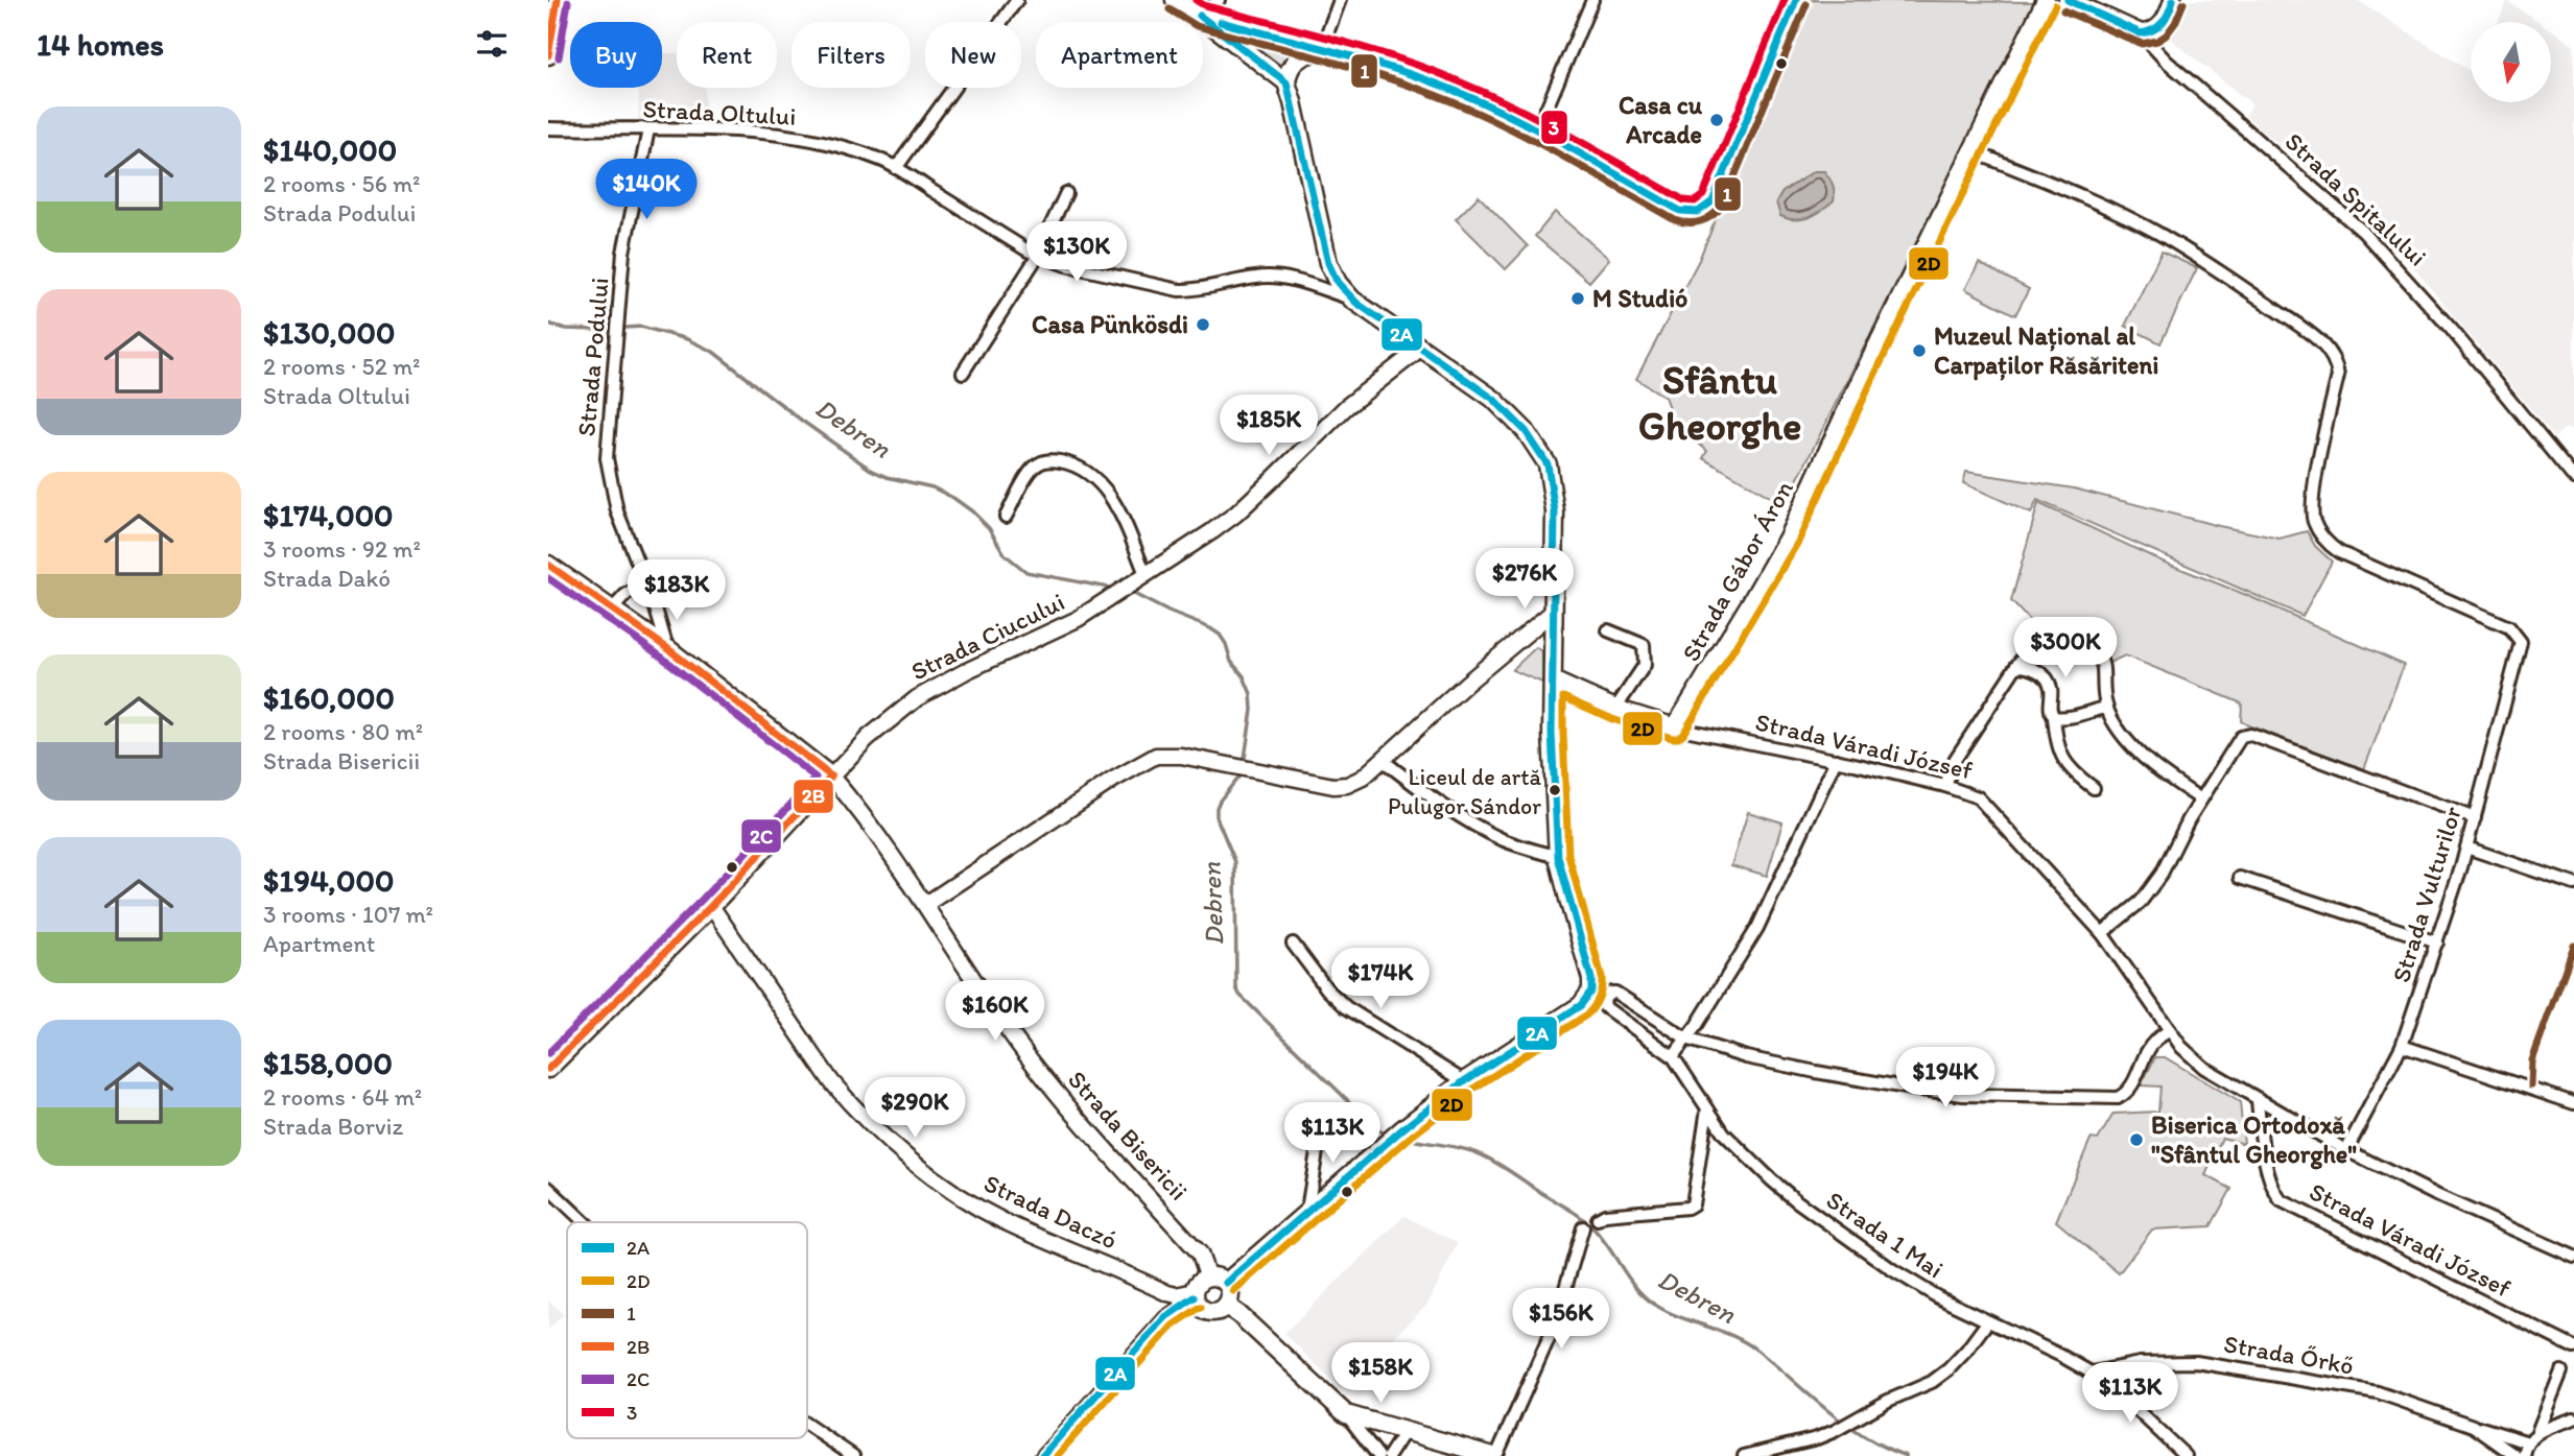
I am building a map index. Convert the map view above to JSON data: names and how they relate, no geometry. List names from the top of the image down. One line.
{"streets":{"main road":["Strada Spitalului","Strada Gábor Áron","Strada Ciucului","Strada Váradi József"],"street":["Strada Oltului","Strada Podului","Strada Vulturilor","Strada Bisericii","Strada Daczó","Strada 1 Mai","Strada Őrkő"]},"crossings":[["Strada Oltului","Strada Podului"],["Strada Gábor Áron","Strada Váradi József"],["Strada Gábor Áron","Strada Vulturilor"],["Strada Ciucului","Strada Bisericii"],["Strada Ciucului","Strada Daczó"],["Strada Váradi József","Strada Vulturilor"],["Strada Bisericii","Strada Daczó"],["Strada 1 Mai","Strada Őrkő"]],"districts":["Sfântu Gheorghe"],"water":["Debren"],"places":["Casa cu Arcade","M Studió","Casa Pünkösdi","Muzeul Național al Carpaților Răsăriteni","Liceul de artă Pulugor Sándor","Biserica Ortodoxă \"Sfântul Gheorghe\""],"lines":["transit line 2A","transit line 2B","transit line 3","transit line 2C","transit line 1","transit line 2D"],"legend":["2A","2D","1","2B","2C","3"],"north":"bottom","page":{"heading":"14 homes","chip":["Buy","Rent","Filters","New","Apartment"],"list":[{"name":"$140,000","note":"2 rooms · 56 m² · Strada Podului"},{"name":"$130,000","note":"2 rooms · 52 m² · Strada Oltului"},{"name":"$174,000","note":"3 rooms · 92 m² · Strada Dakó"},{"name":"$160,000","note":"2 rooms · 80 m² · Strada Bisericii"},{"name":"$194,000","note":"3 rooms · 107 m² · Apartment"},{"name":"$158,000","note":"2 rooms · 64 m² · Strada Borviz"}],"price":["$140K","$130K","$185K","$276K","$183K","$300K","$174K","$160K","$194K","$290K","$113K","$156K","$158K","$113K"]}}
